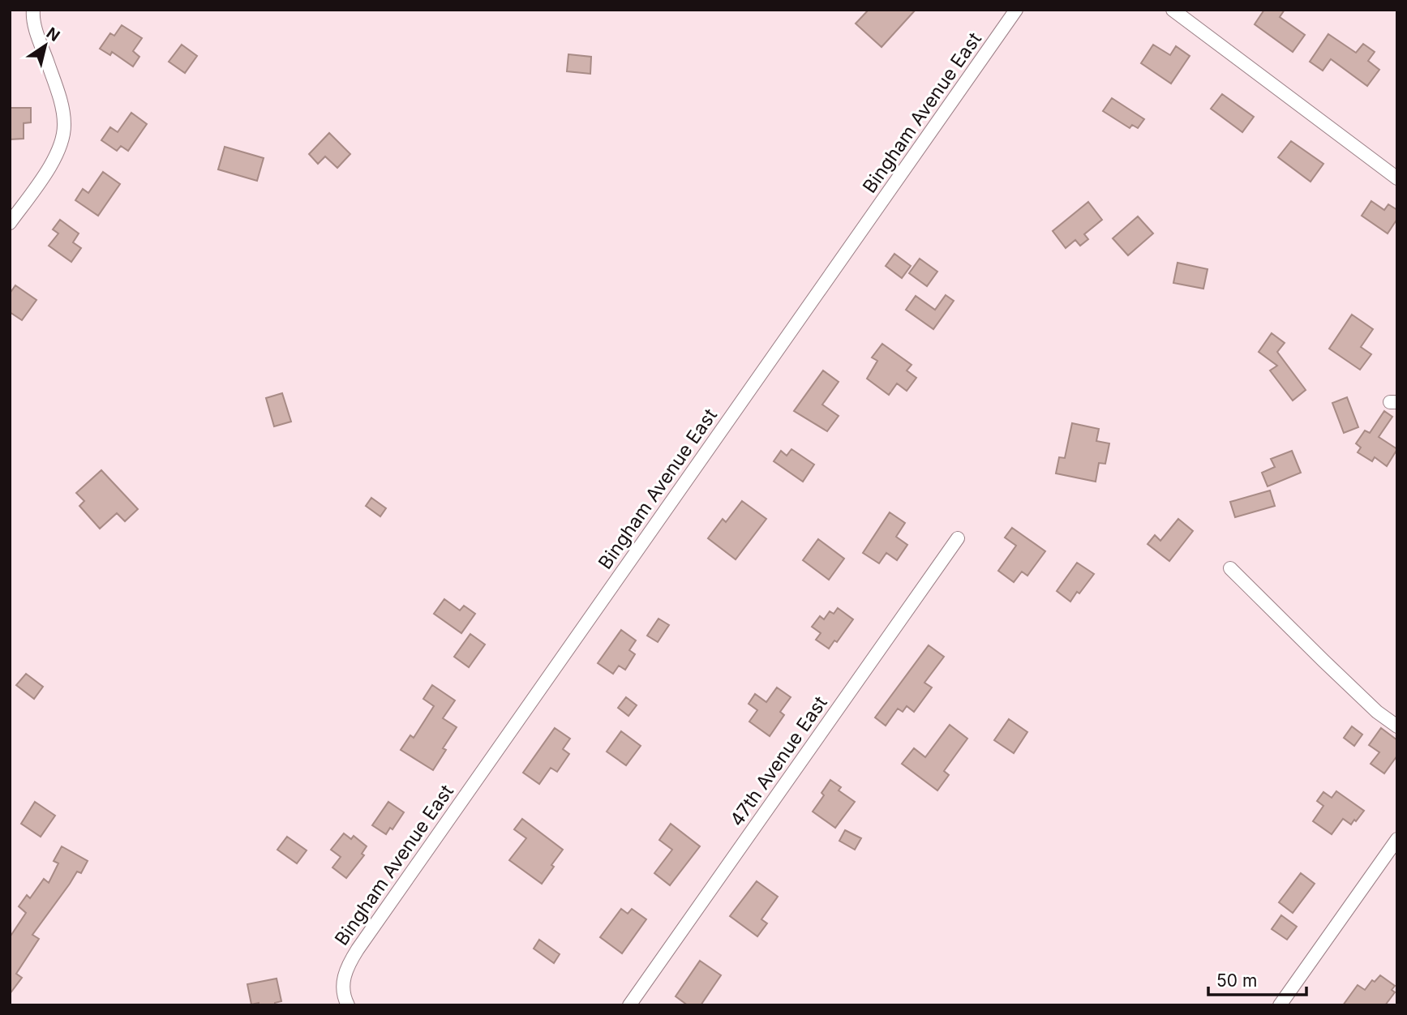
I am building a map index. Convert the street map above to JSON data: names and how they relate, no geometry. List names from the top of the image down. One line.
{"streets":{"street":["Bingham Avenue East","47th Avenue East"]},"scale_bar":"50 m","north":"top right"}
